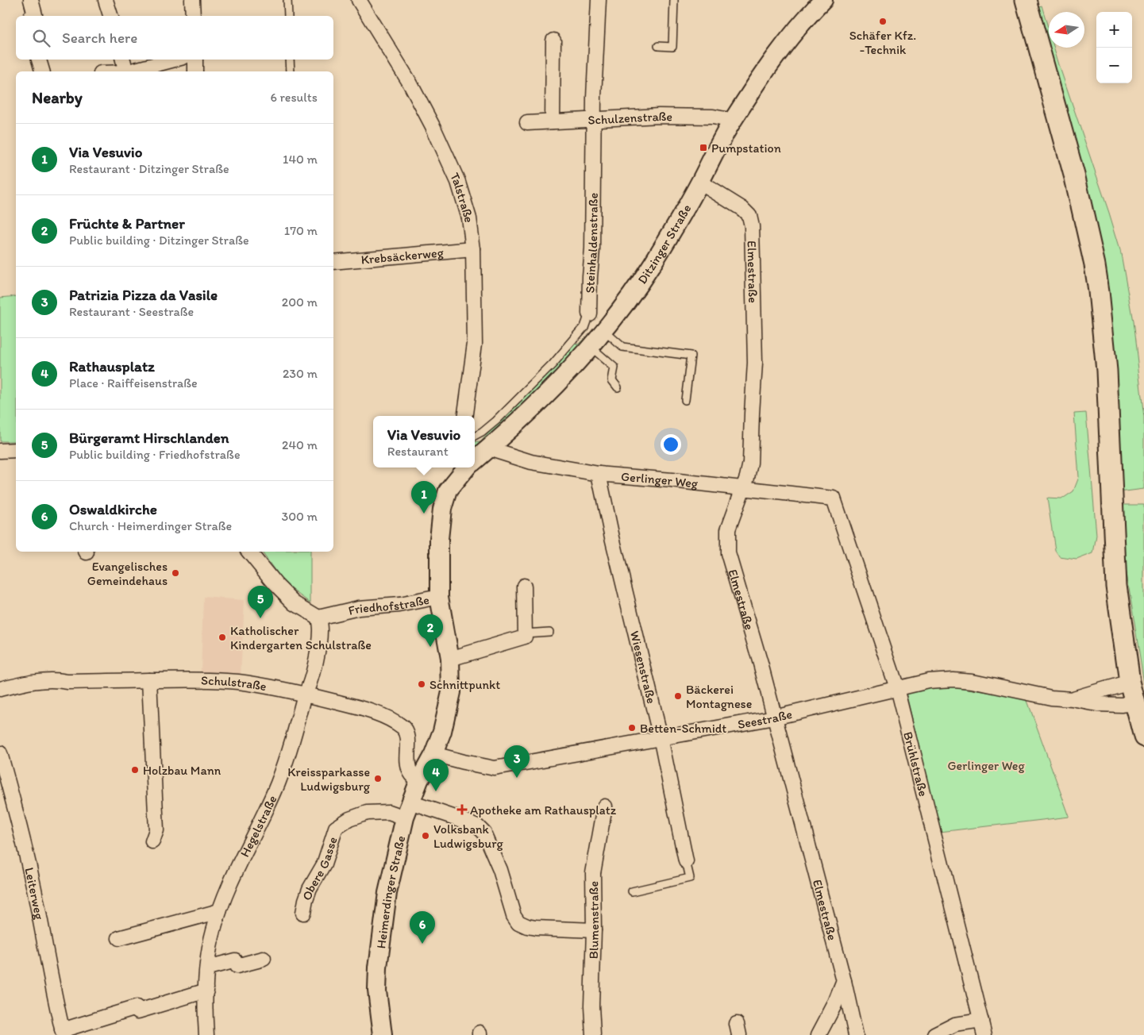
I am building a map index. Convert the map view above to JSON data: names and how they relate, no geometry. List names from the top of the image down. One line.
{"streets":{"street":["Schulzenstraße","Talstraße","Steinhaldenstraße","Ditzinger Straße","Krebsäckerweg","Elmestraße","Gerlinger Weg","Friedhofstraße","Wiesenstraße","Schulstraße","Seestraße","Brühlstraße","Hegelstraße","Obere Gasse","Heimerdinger Straße","Leiterweg","Blumenstraße"]},"crossings":[["Schulzenstraße","Steinhaldenstraße"],["Schulzenstraße","Ditzinger Straße"],["Talstraße","Krebsäckerweg"],["Ditzinger Straße","Elmestraße"],["Ditzinger Straße","Gerlinger Weg"],["Ditzinger Straße","Friedhofstraße"],["Ditzinger Straße","Seestraße"],["Ditzinger Straße","Heimerdinger Straße"],["Elmestraße","Gerlinger Weg"],["Elmestraße","Seestraße"],["Gerlinger Weg","Wiesenstraße"],["Gerlinger Weg","Brühlstraße"],["Friedhofstraße","Hegelstraße"],["Wiesenstraße","Seestraße"],["Schulstraße","Hegelstraße"],["Schulstraße","Heimerdinger Straße"],["Seestraße","Brühlstraße"],["Seestraße","Heimerdinger Straße"],["Obere Gasse","Heimerdinger Straße"],["Obere Gasse","Blumenstraße"]],"parks":["Gerlinger Weg"],"places":{"other":["Schäfer Kfz. -Technik","Evangelisches Gemeindehaus","Katholischer Kindergarten Schulstraße","Schnittpunkt","Bäckerei Montagnese","Betten-Schmidt","Holzbau Mann","Kreissparkasse Ludwigsburg","Volksbank Ludwigsburg"],"transit":["Pumpstation"],"health":["Apotheke am Rathausplatz"]},"north":"left","page":{"map_buttons":["+","−"],"search":"Search here","heading":["Nearby","6 results"],"list":[{"mark":"1","name":"Via Vesuvio","note":"Restaurant · Ditzinger Straße","value":"140 m"},{"mark":"2","name":"Früchte & Partner","note":"Public building · Ditzinger Straße","value":"170 m"},{"mark":"3","name":"Patrizia Pizza da Vasile","note":"Restaurant · Seestraße","value":"200 m"},{"mark":"4","name":"Rathausplatz","note":"Place · Raiffeisenstraße","value":"230 m"},{"mark":"5","name":"Bürgeramt Hirschlanden","note":"Public building · Friedhofstraße","value":"240 m"},{"mark":"6","name":"Oswaldkirche","note":"Church · Heimerdinger Straße","value":"300 m"}],"popup":["Via Vesuvio","Restaurant"],"pins":["1","5","2","3","4","6"]}}
